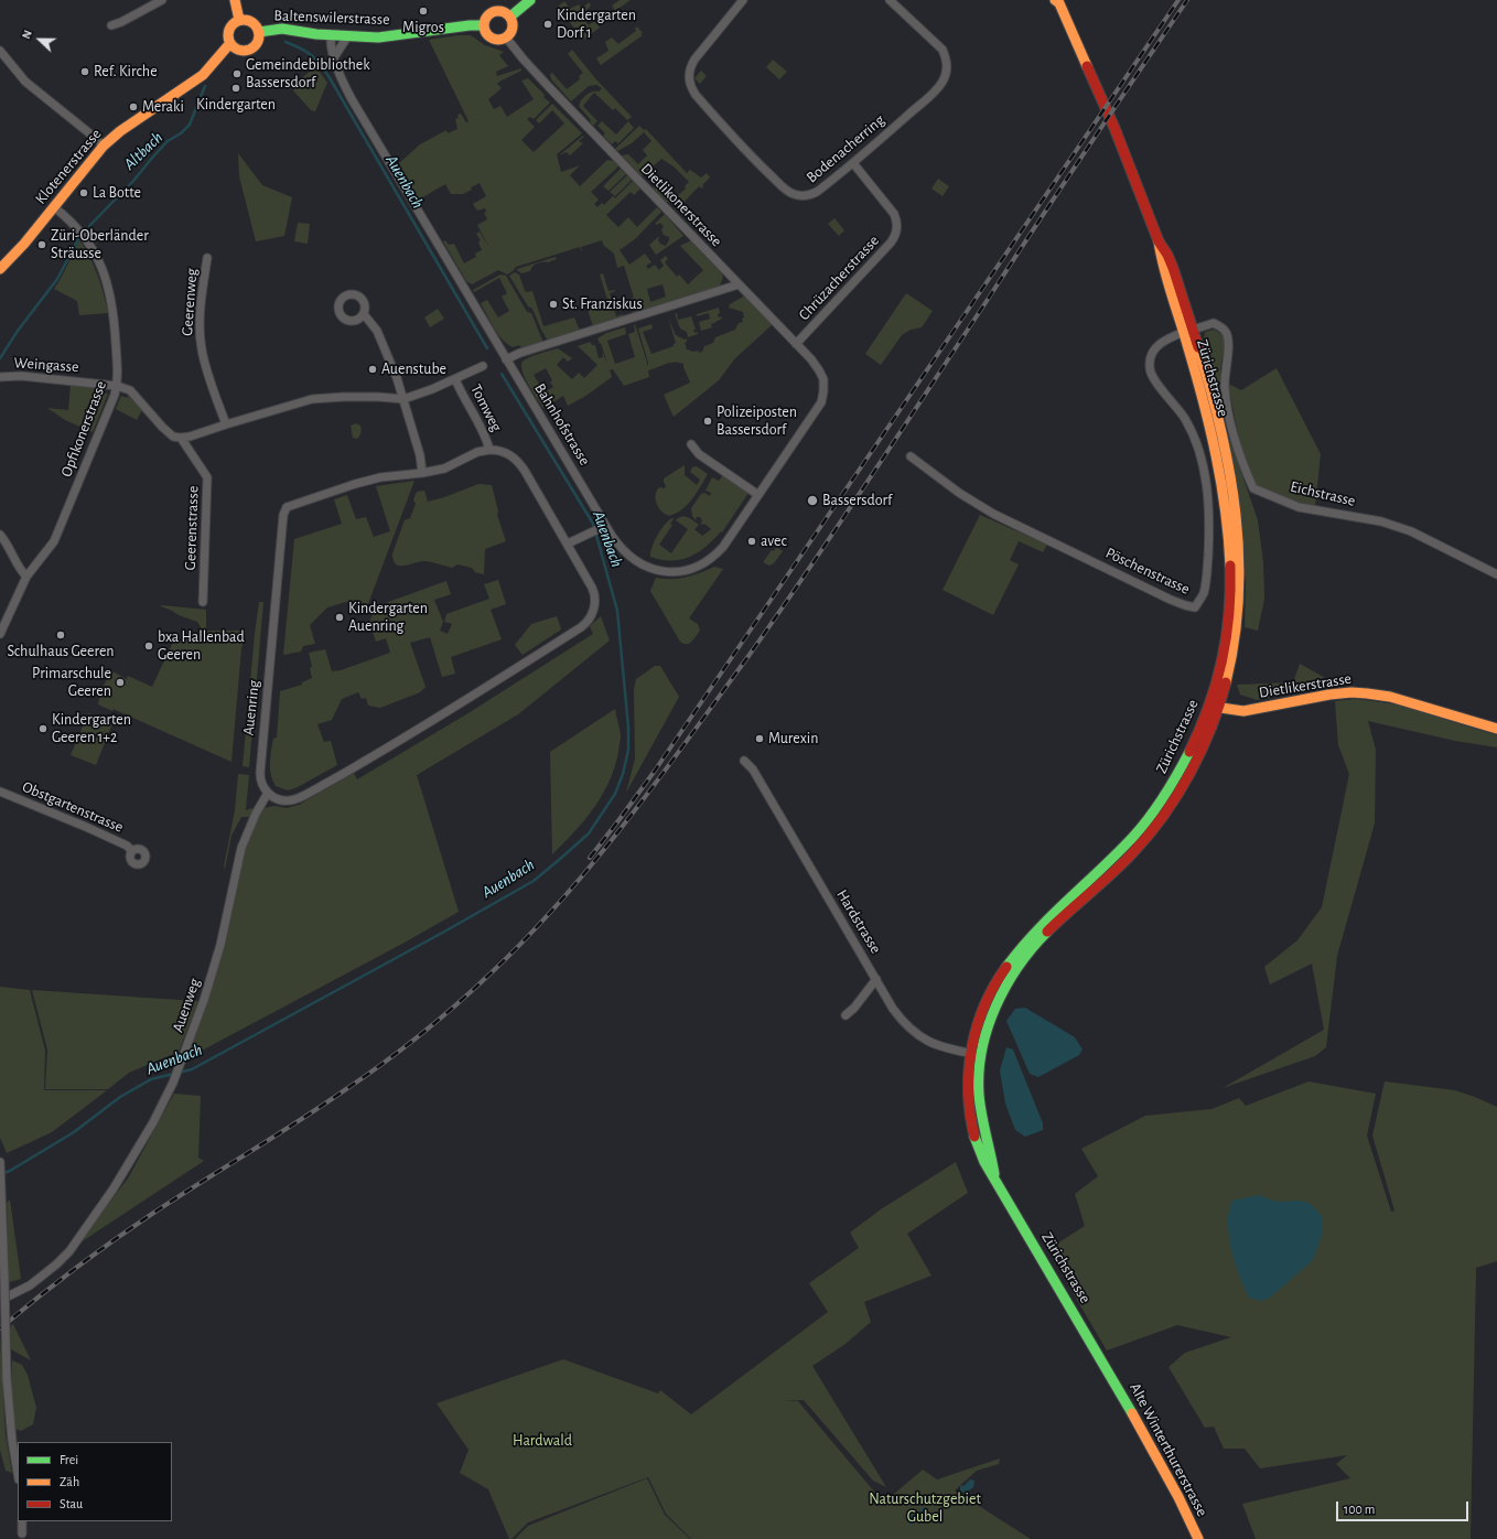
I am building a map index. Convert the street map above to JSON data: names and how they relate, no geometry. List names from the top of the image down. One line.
{"streets":{"main road":["Baltenswilerstrasse","Klotenerstrasse","Zürichstrasse","Dietlikerstrasse","Alte Winterthurerstrasse"],"street":["Bodenacherring","Dietlikonerstrasse","Chrüzacherstrasse","Geerenweg","Weingasse","Tomweg","Bahnhofstrasse","Opfikonerstrasse","Eichstrasse","Geerenstrasse","Pöschenstrasse","Auenring","Obstgartenstrasse","Hardstrasse","Auenweg"]},"crossings":[["Baltenswilerstrasse","Klotenerstrasse"],["Baltenswilerstrasse","Dietlikonerstrasse"],["Baltenswilerstrasse","Bahnhofstrasse"],["Bodenacherring","Chrüzacherstrasse"],["Klotenerstrasse","Opfikonerstrasse"],["Dietlikonerstrasse","Chrüzacherstrasse"],["Dietlikonerstrasse","Bahnhofstrasse"],["Weingasse","Opfikonerstrasse"],["Weingasse","Geerenstrasse"],["Zürichstrasse","Eichstrasse"],["Zürichstrasse","Pöschenstrasse"],["Zürichstrasse","Dietlikerstrasse"],["Zürichstrasse","Hardstrasse"],["Zürichstrasse","Alte Winterthurerstrasse"],["Tomweg","Auenring"],["Opfikonerstrasse","Geerenstrasse"],["Eichstrasse","Pöschenstrasse"],["Auenring","Auenweg"]],"water":["Altbach","Auenbach"],"parks":["Hardwald","Naturschutzgebiet Gubel"],"places":["Migros","Kindergarten Dorf 1","Ref. Kirche","Gemeindebibliothek Bassersdorf","Kindergarten","Meraki","La Botte","Züri-Oberländer Sträusse","St. Franziskus","Auenstube","Polizeiposten Bassersdorf","Bassersdorf","avec","Kindergarten Auenring","Schulhaus Geeren","bxa Hallenbad Geeren","Primarschule Geeren","Kindergarten Geeren 1+2","Murexin"],"legend":["Frei","Zäh","Stau"],"scale_bar":"100 m","north":"left"}
